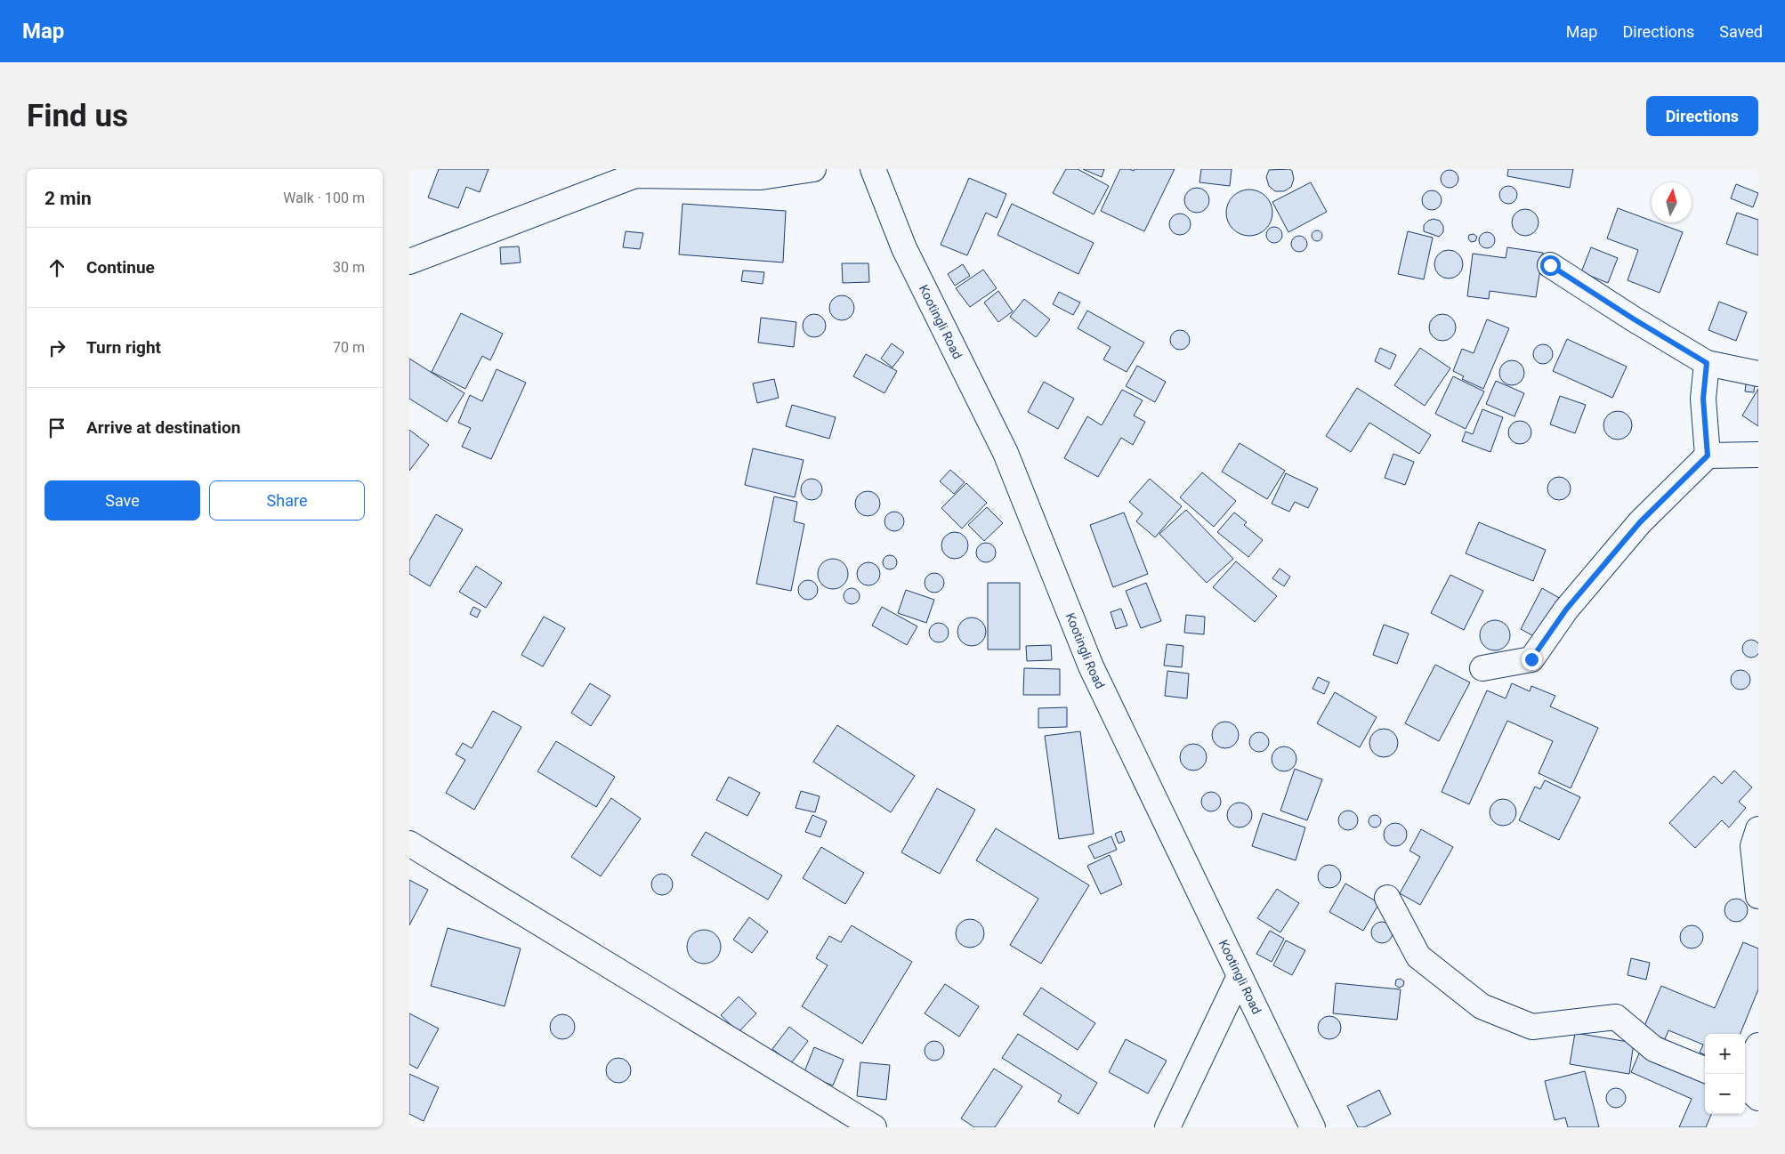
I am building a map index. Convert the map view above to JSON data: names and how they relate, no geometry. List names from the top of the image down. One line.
{"streets":{"street":["Kootingli Road"]},"north":"top","page":{"header":"Map","nav":["Map","Directions","Saved"],"buttons":["Directions",["Save","Share"]],"title":"Find us","heading":["2 min","Walk · 100 m"],"list":[["Continue","30 m"],["Turn right","70 m"],"Arrive at destination"],"map_buttons":["+","−"]}}
